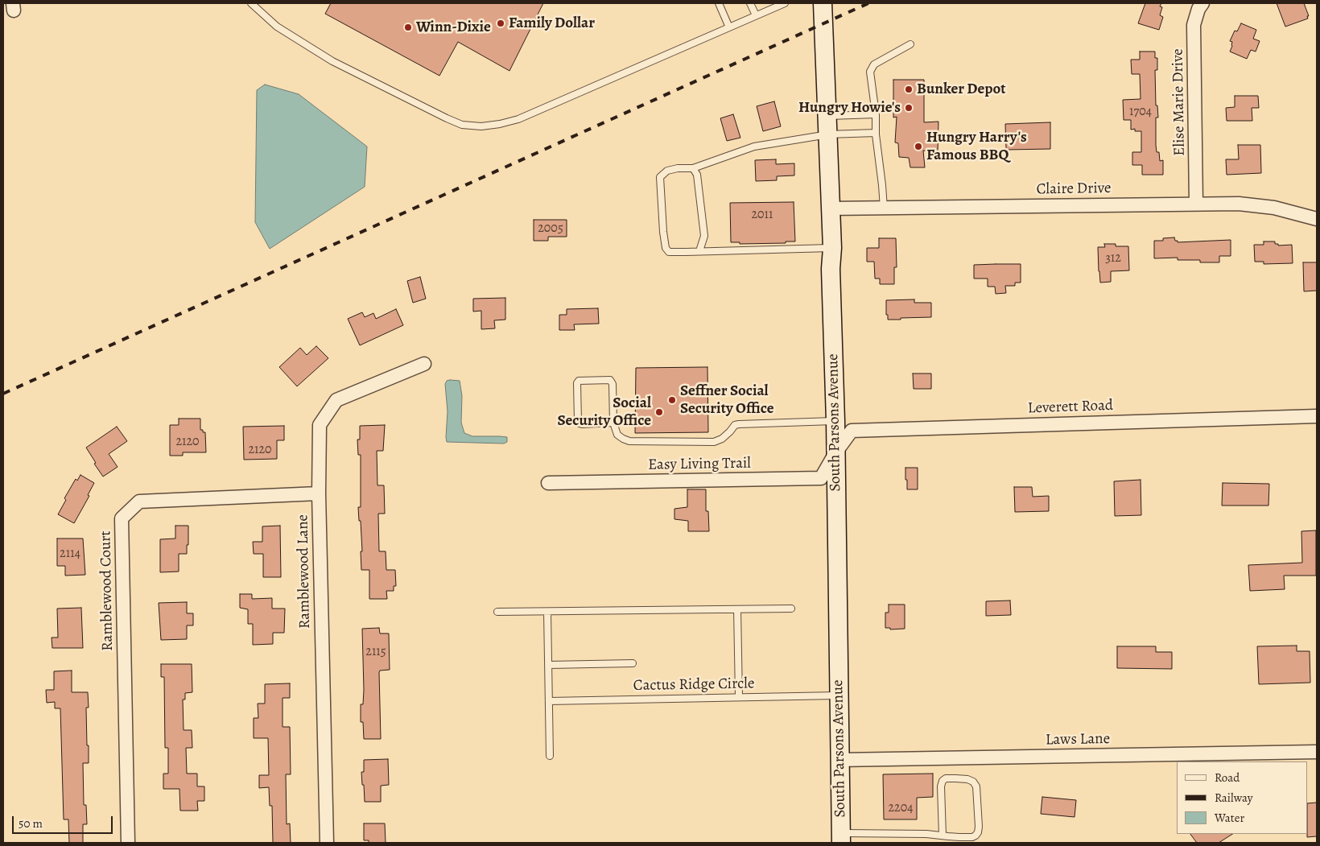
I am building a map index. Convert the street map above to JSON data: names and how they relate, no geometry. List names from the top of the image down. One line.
{"streets":{"main road":["South Parsons Avenue"],"street":["Elise Marie Drive","Claire Drive","Leverett Road","Easy Living Trail","Ramblewood Lane","Ramblewood Court","Laws Lane"],"lane":["Cactus Ridge Circle"]},"crossings":[["Elise Marie Drive","Claire Drive"],["Claire Drive","South Parsons Avenue"],["Leverett Road","South Parsons Avenue"],["Leverett Road","Easy Living Trail"],["South Parsons Avenue","Easy Living Trail"],["South Parsons Avenue","Cactus Ridge Circle"],["South Parsons Avenue","Laws Lane"],["Ramblewood Lane","Ramblewood Court"]],"places":["Family Dollar","Winn-Dixie","Bunker Depot","Hungry Howie's","Hungry Harry's Famous BBQ","Seffner Social Security Office","Social Security Office"],"house_numbers":["1704","2011","2005","312","2120","2120","2114","2115","2204"],"legend":["Road","Railway","Water"],"scale_bar":"50 m"}
